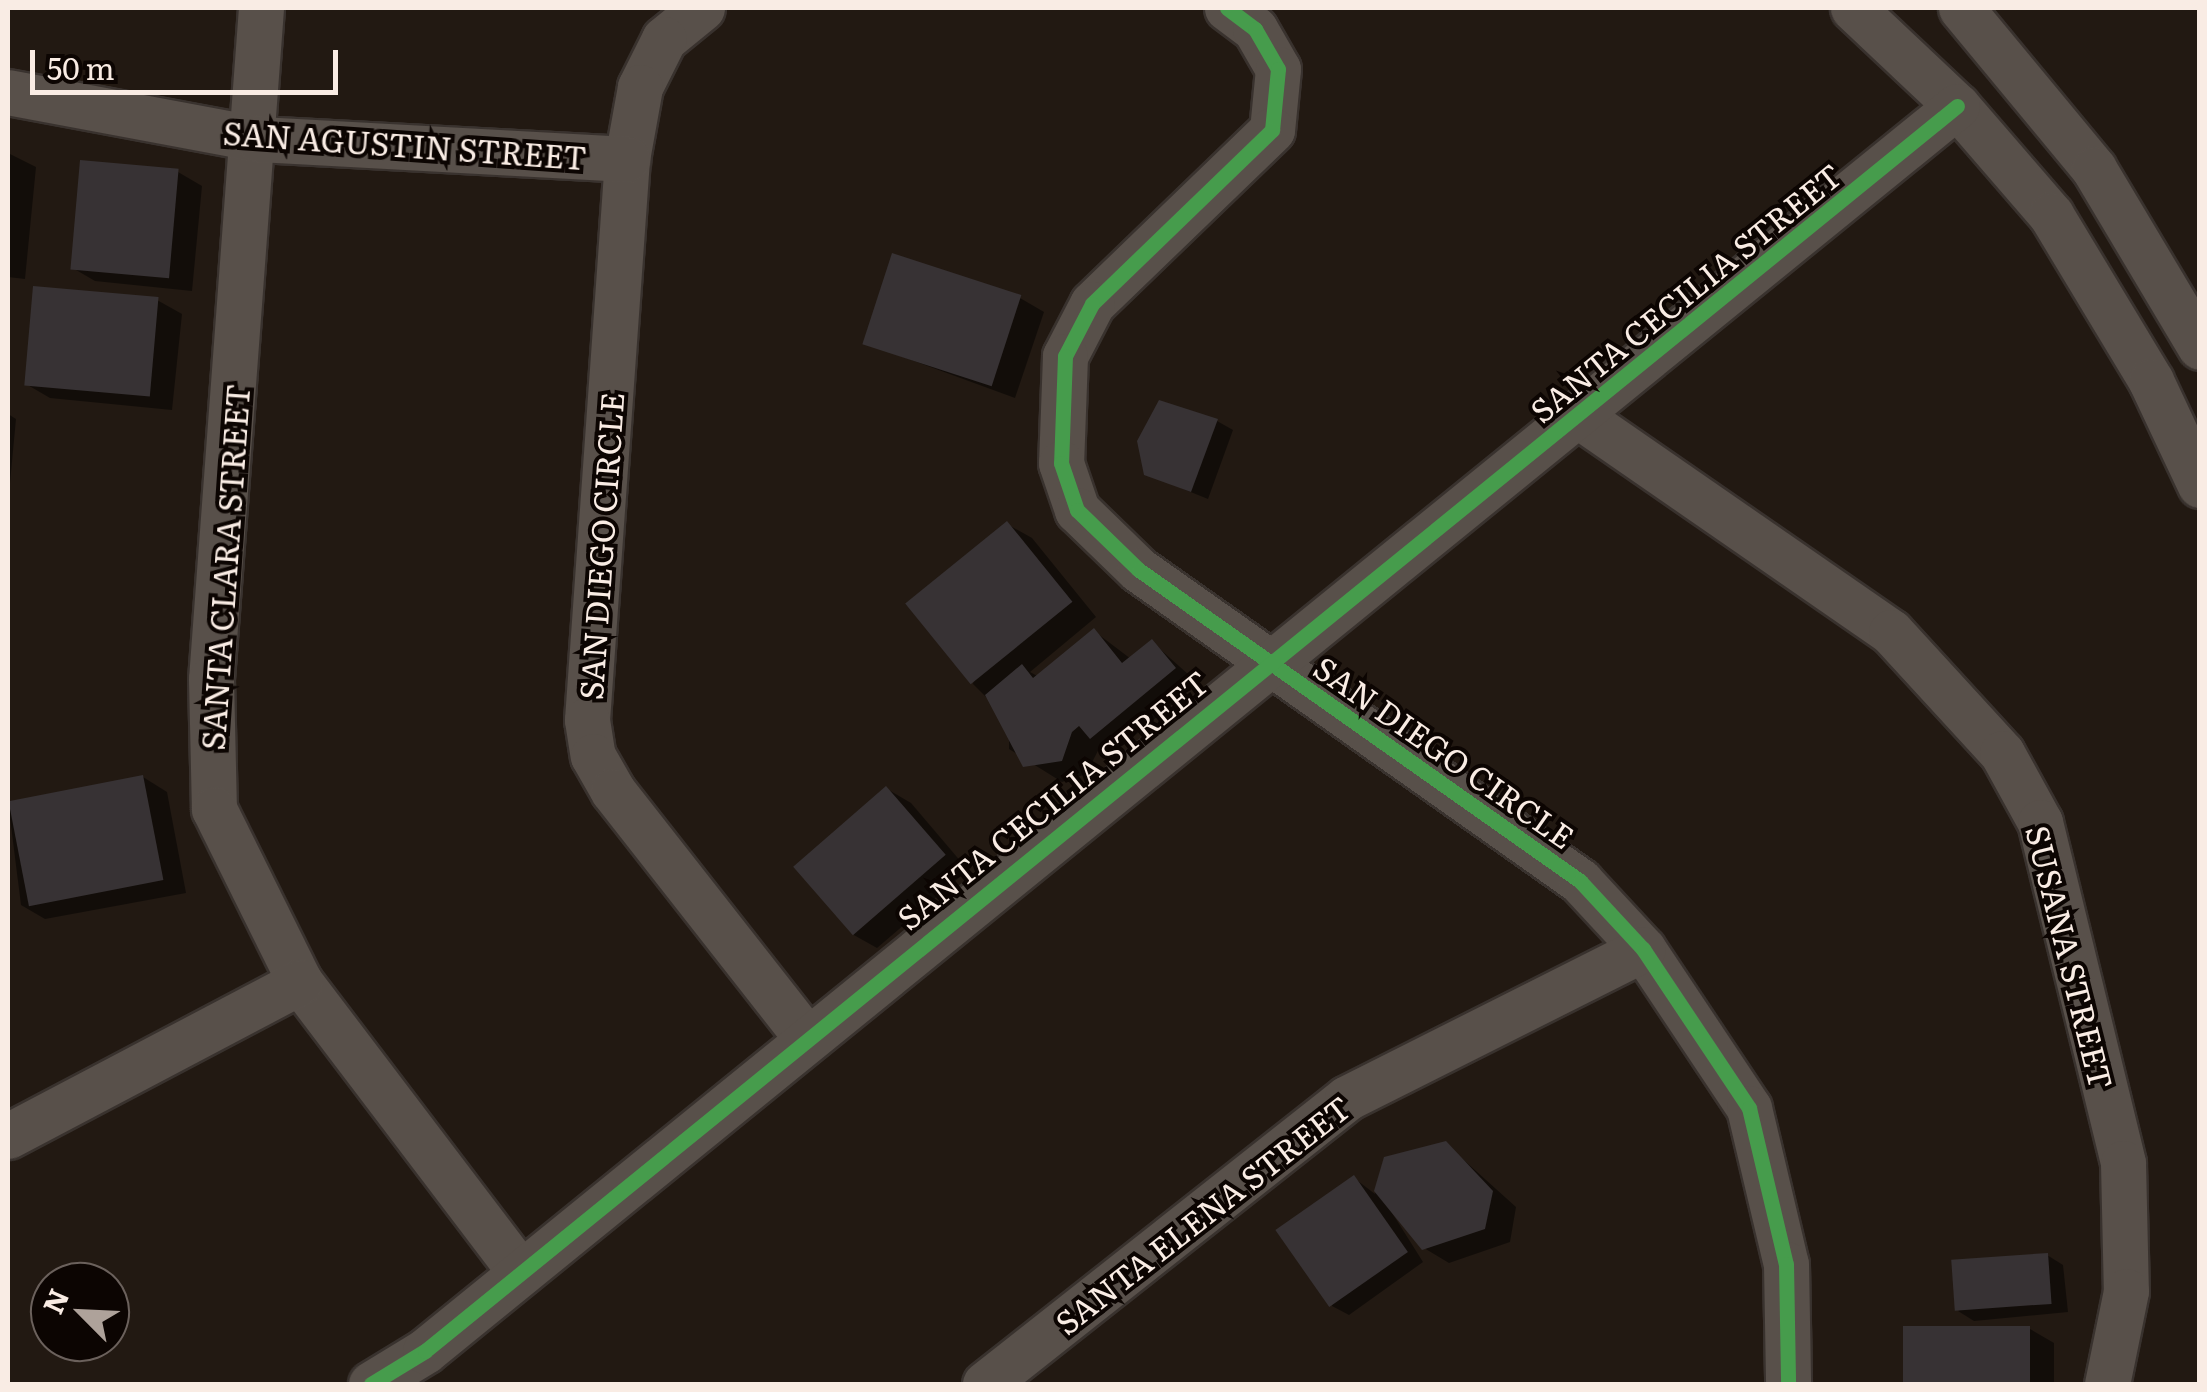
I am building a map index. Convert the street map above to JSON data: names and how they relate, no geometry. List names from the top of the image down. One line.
{"streets":{"street":["SAN AGUSTIN STREET","SANTA CECILIA STREET","SAN DIEGO CIRCLE","SANTA CLARA STREET","SUSANA STREET","SANTA ELENA STREET"]},"crossings":[["SAN AGUSTIN STREET","SAN DIEGO CIRCLE"],["SAN AGUSTIN STREET","SANTA CLARA STREET"],["SANTA CECILIA STREET","SAN DIEGO CIRCLE"],["SANTA CECILIA STREET","SANTA CLARA STREET"],["SANTA CECILIA STREET","SUSANA STREET"],["SAN DIEGO CIRCLE","SANTA ELENA STREET"]],"scale_bar":"50 m","north":"top left"}
